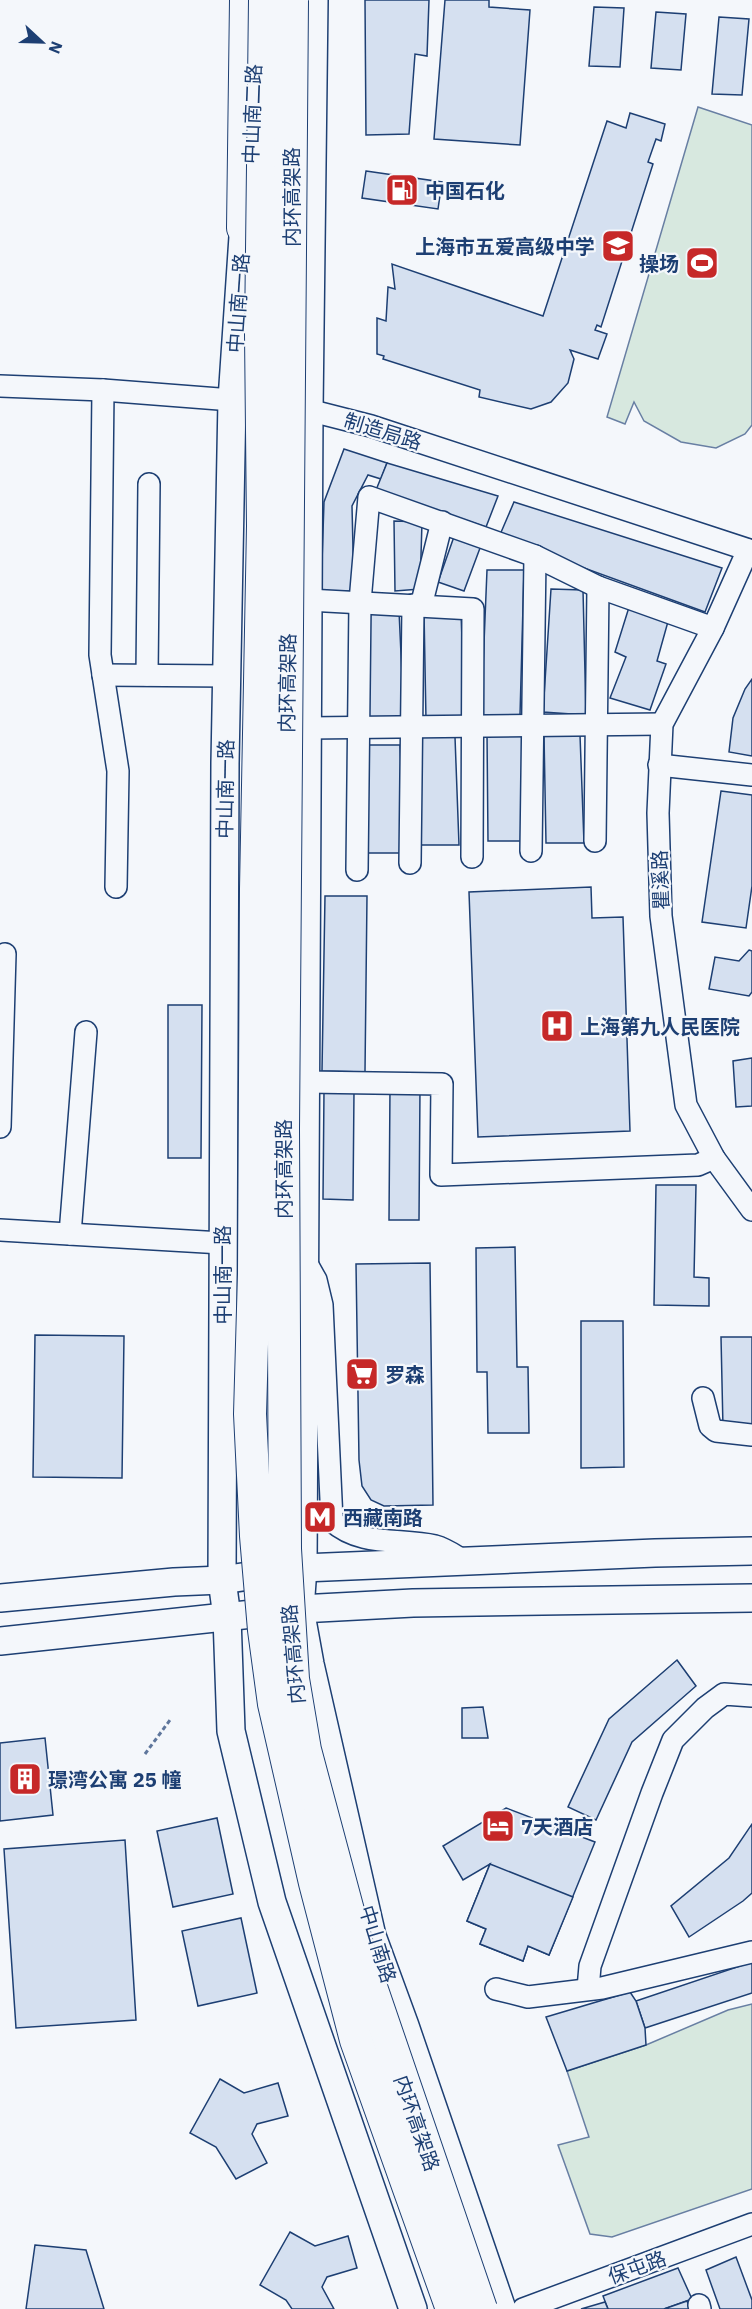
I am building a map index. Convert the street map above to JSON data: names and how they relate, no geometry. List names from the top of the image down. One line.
{"streets":{"highway":["内环高架路"],"main road":["中山南二路","中山南一路","中山南路"],"street":["制造局路","瞿溪路","保屯路"]},"crossings":[["中山南二路","中山南一路"],["中山南一路","制造局路"],["制造局路","瞿溪路"]],"places":{"fuel station":["中国石化"],"school or university":["上海市五爱高级中学"],"sports":["操场"],"hospital":["上海第九人民医院"],"supermarket":["罗森"],"metro station":["西藏南路"],"building":["璟湾公寓 25 幢"],"hotel":["7天酒店"]},"north":"right"}
